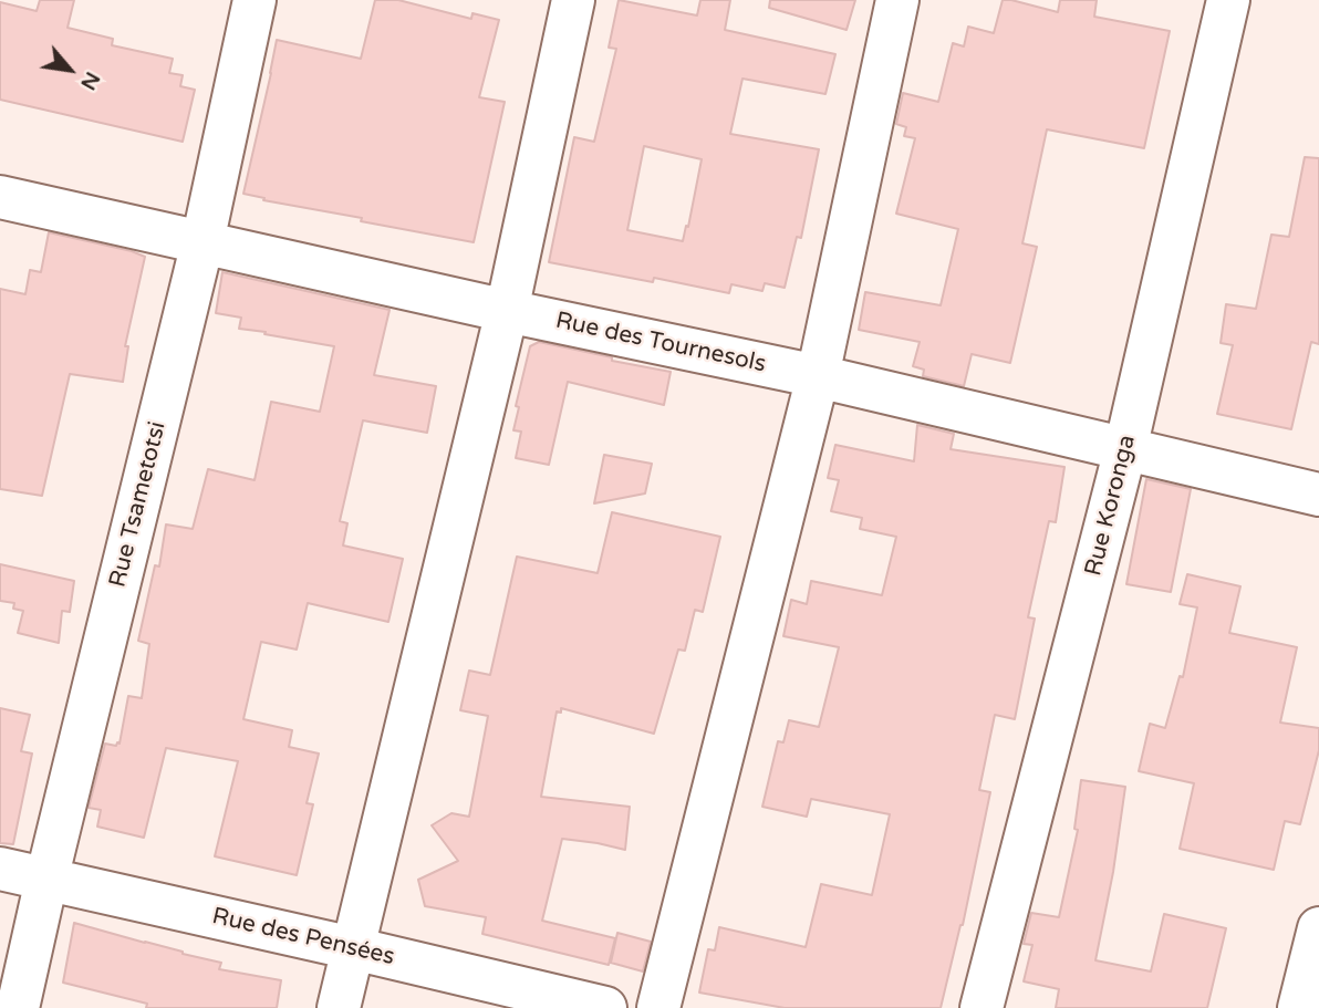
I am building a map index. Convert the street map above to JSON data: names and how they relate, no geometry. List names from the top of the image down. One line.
{"streets":{"street":["Rue des Tournesols","Rue Tsametotsi","Rue Koronga","Rue des Pensées"]},"crossings":[["Rue des Tournesols","Rue Tsametotsi"],["Rue des Tournesols","Rue Koronga"],["Rue Tsametotsi","Rue des Pensées"]],"north":"bottom right"}
